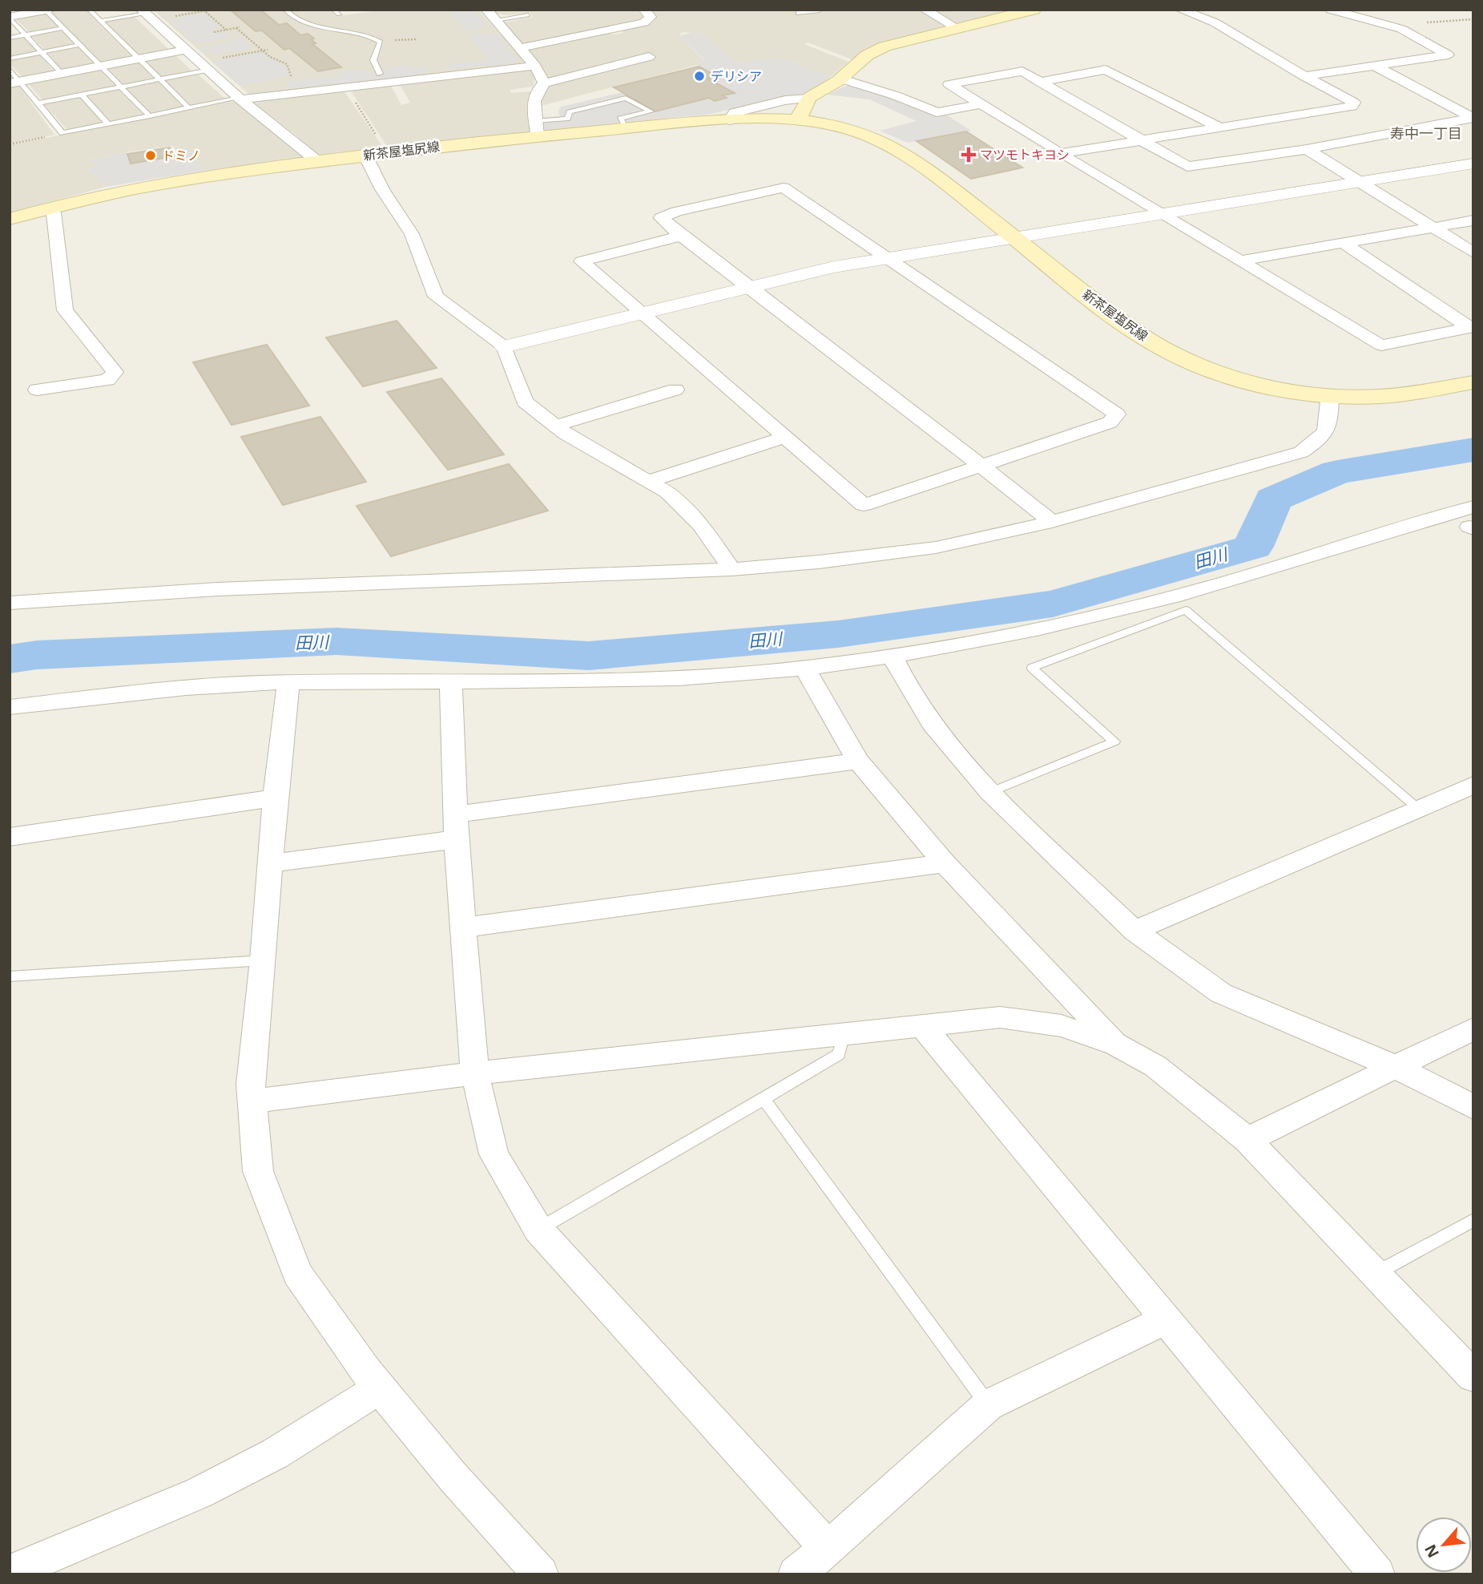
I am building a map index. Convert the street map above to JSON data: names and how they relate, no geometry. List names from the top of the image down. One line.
{"streets":{"main road":["新茶屋塩尻線"]},"districts":["寿中一丁目"],"water":["田川"],"places":{"other":["デリシア","ドミノ"],"health":["マツモトキヨシ"]},"north":"bottom left"}
